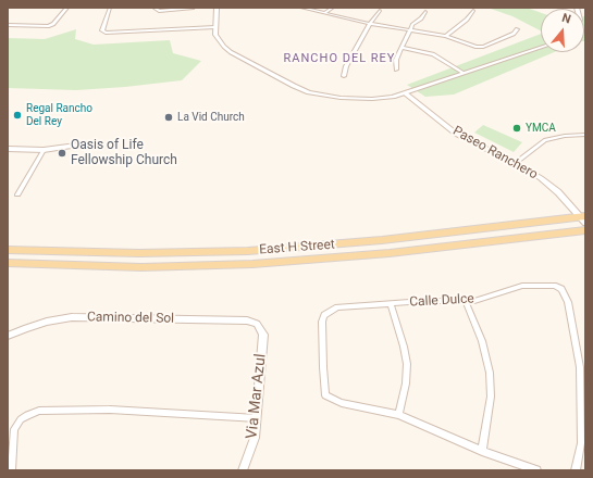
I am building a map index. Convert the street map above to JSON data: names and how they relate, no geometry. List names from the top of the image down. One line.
{"streets":{"main road":["Paseo Ranchero","East H Street"],"street":["Calle Dulce","Camino del Sol","Via Mar Azul"]},"crossings":[["Paseo Ranchero","East H Street"],["Camino del Sol","Via Mar Azul"]],"districts":["RANCHO DEL REY"],"places":["Regal Rancho Del Rey","La Vid Church","YMCA","Oasis of Life Fellowship Church"],"north":"top"}
